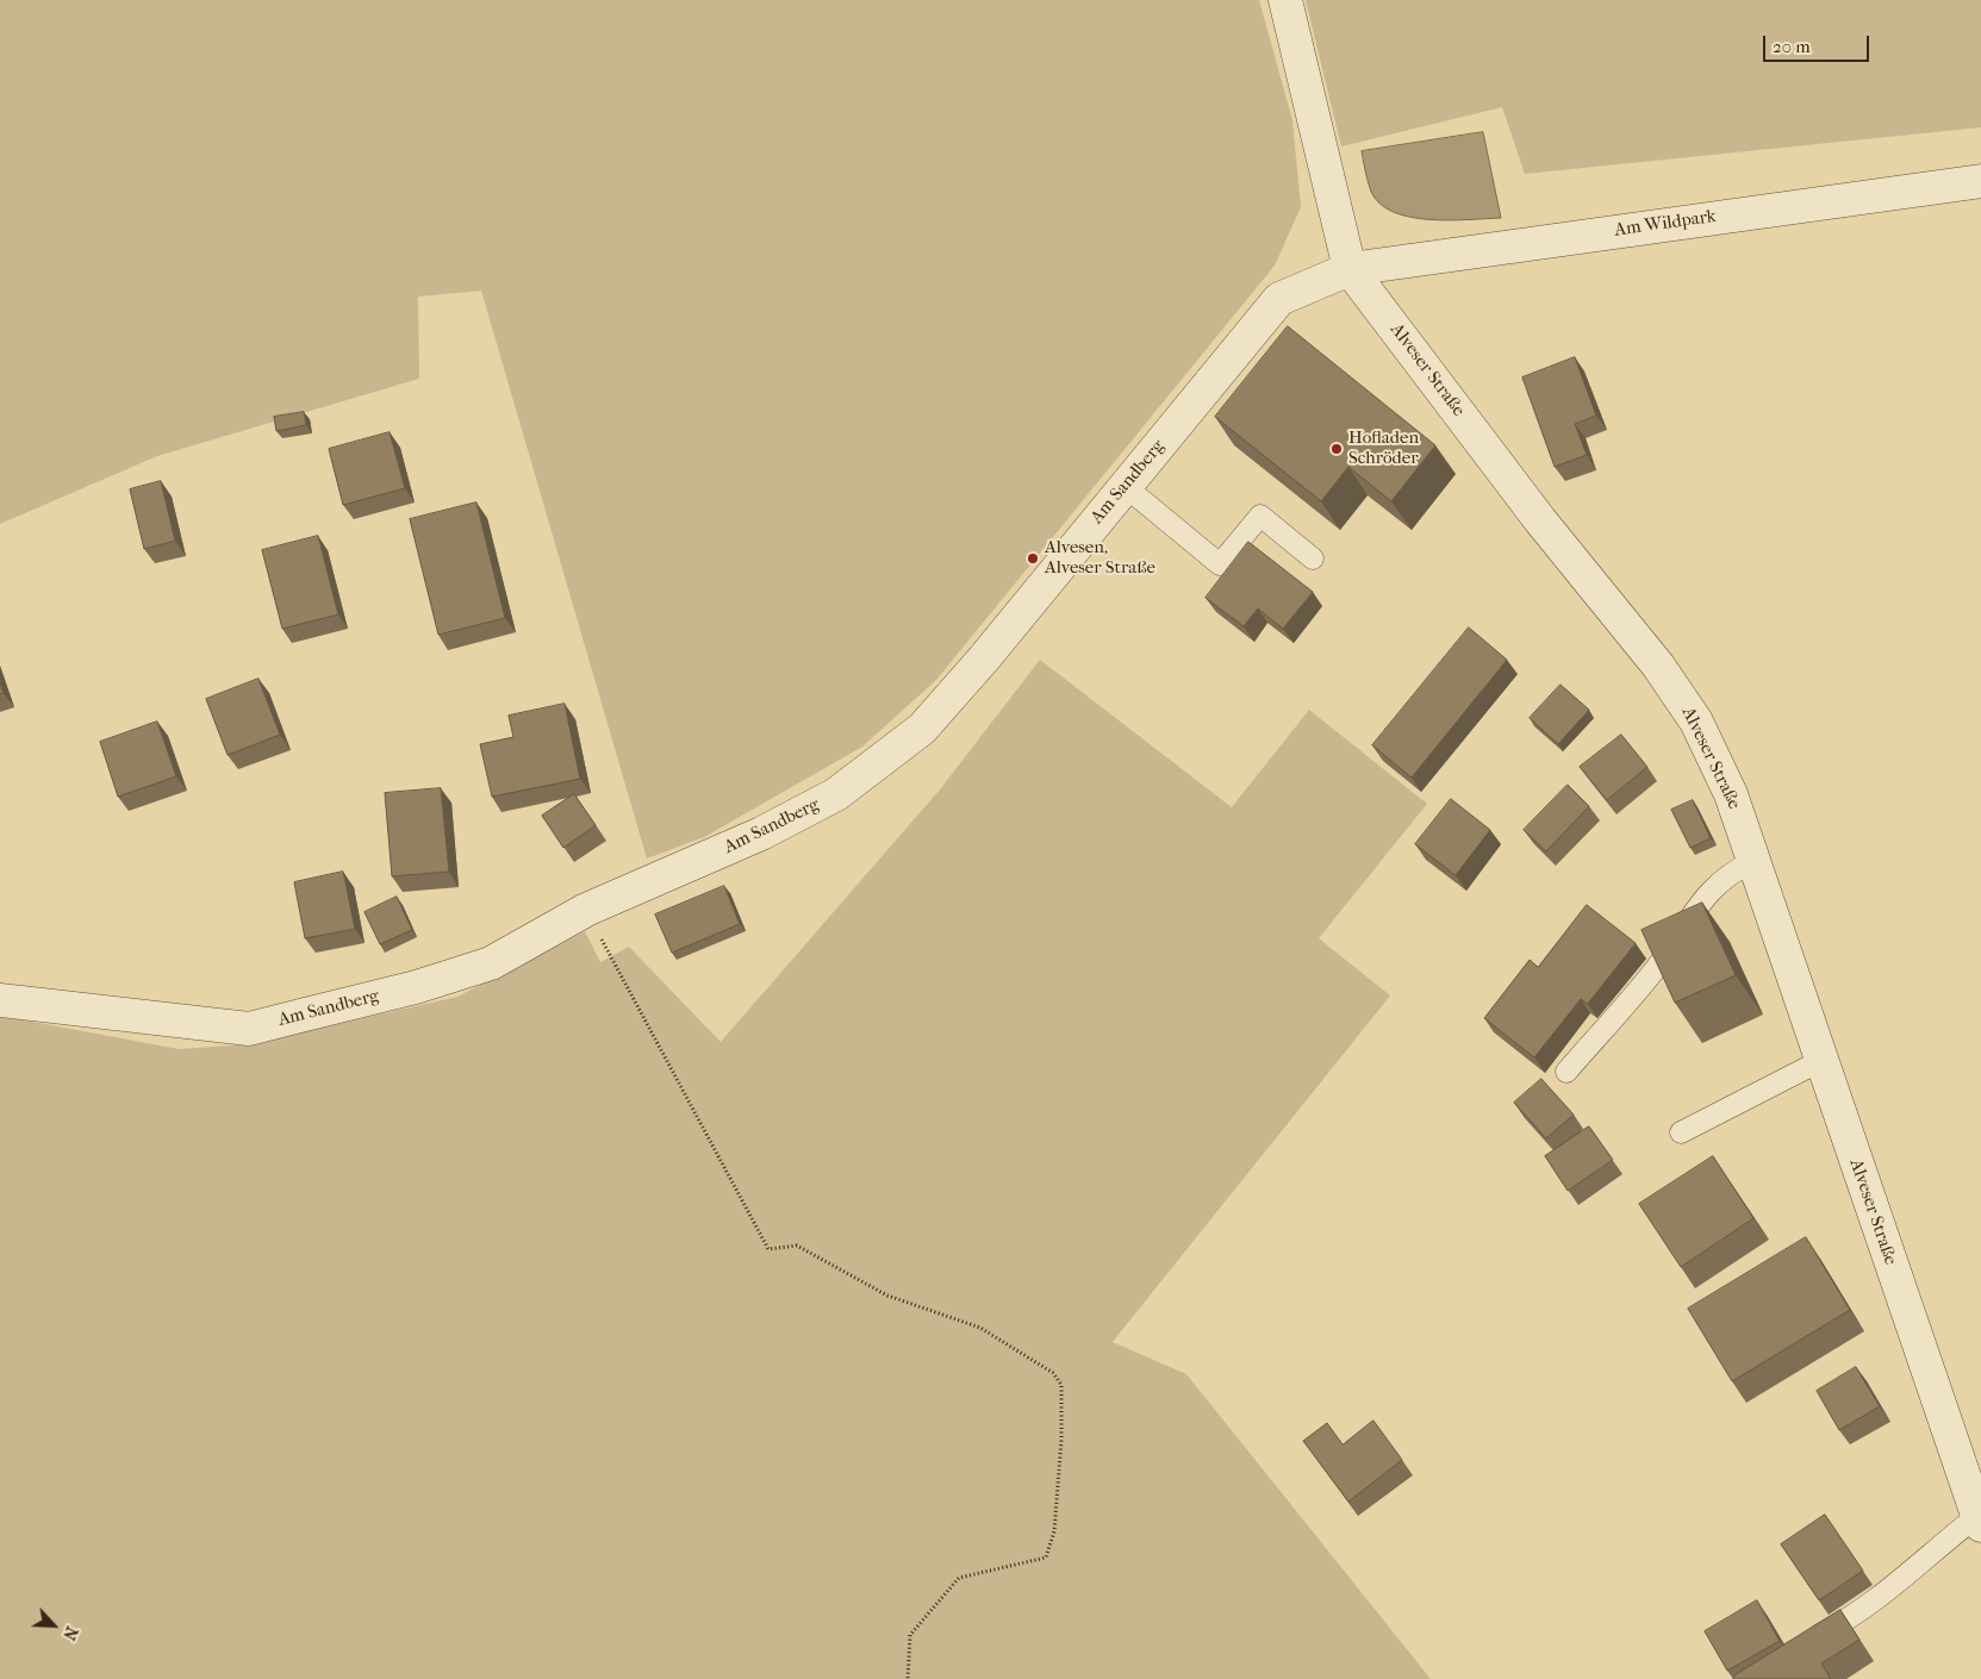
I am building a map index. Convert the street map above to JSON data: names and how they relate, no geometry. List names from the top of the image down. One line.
{"streets":{"street":["Am Wildpark","Alveser Straße","Am Sandberg"]},"crossings":[["Am Wildpark","Alveser Straße"],["Am Wildpark","Am Sandberg"],["Alveser Straße","Am Sandberg"]],"places":["Hofladen Schröder","Alvesen, Alveser Straße"],"scale_bar":"20 m","north":"bottom right"}
